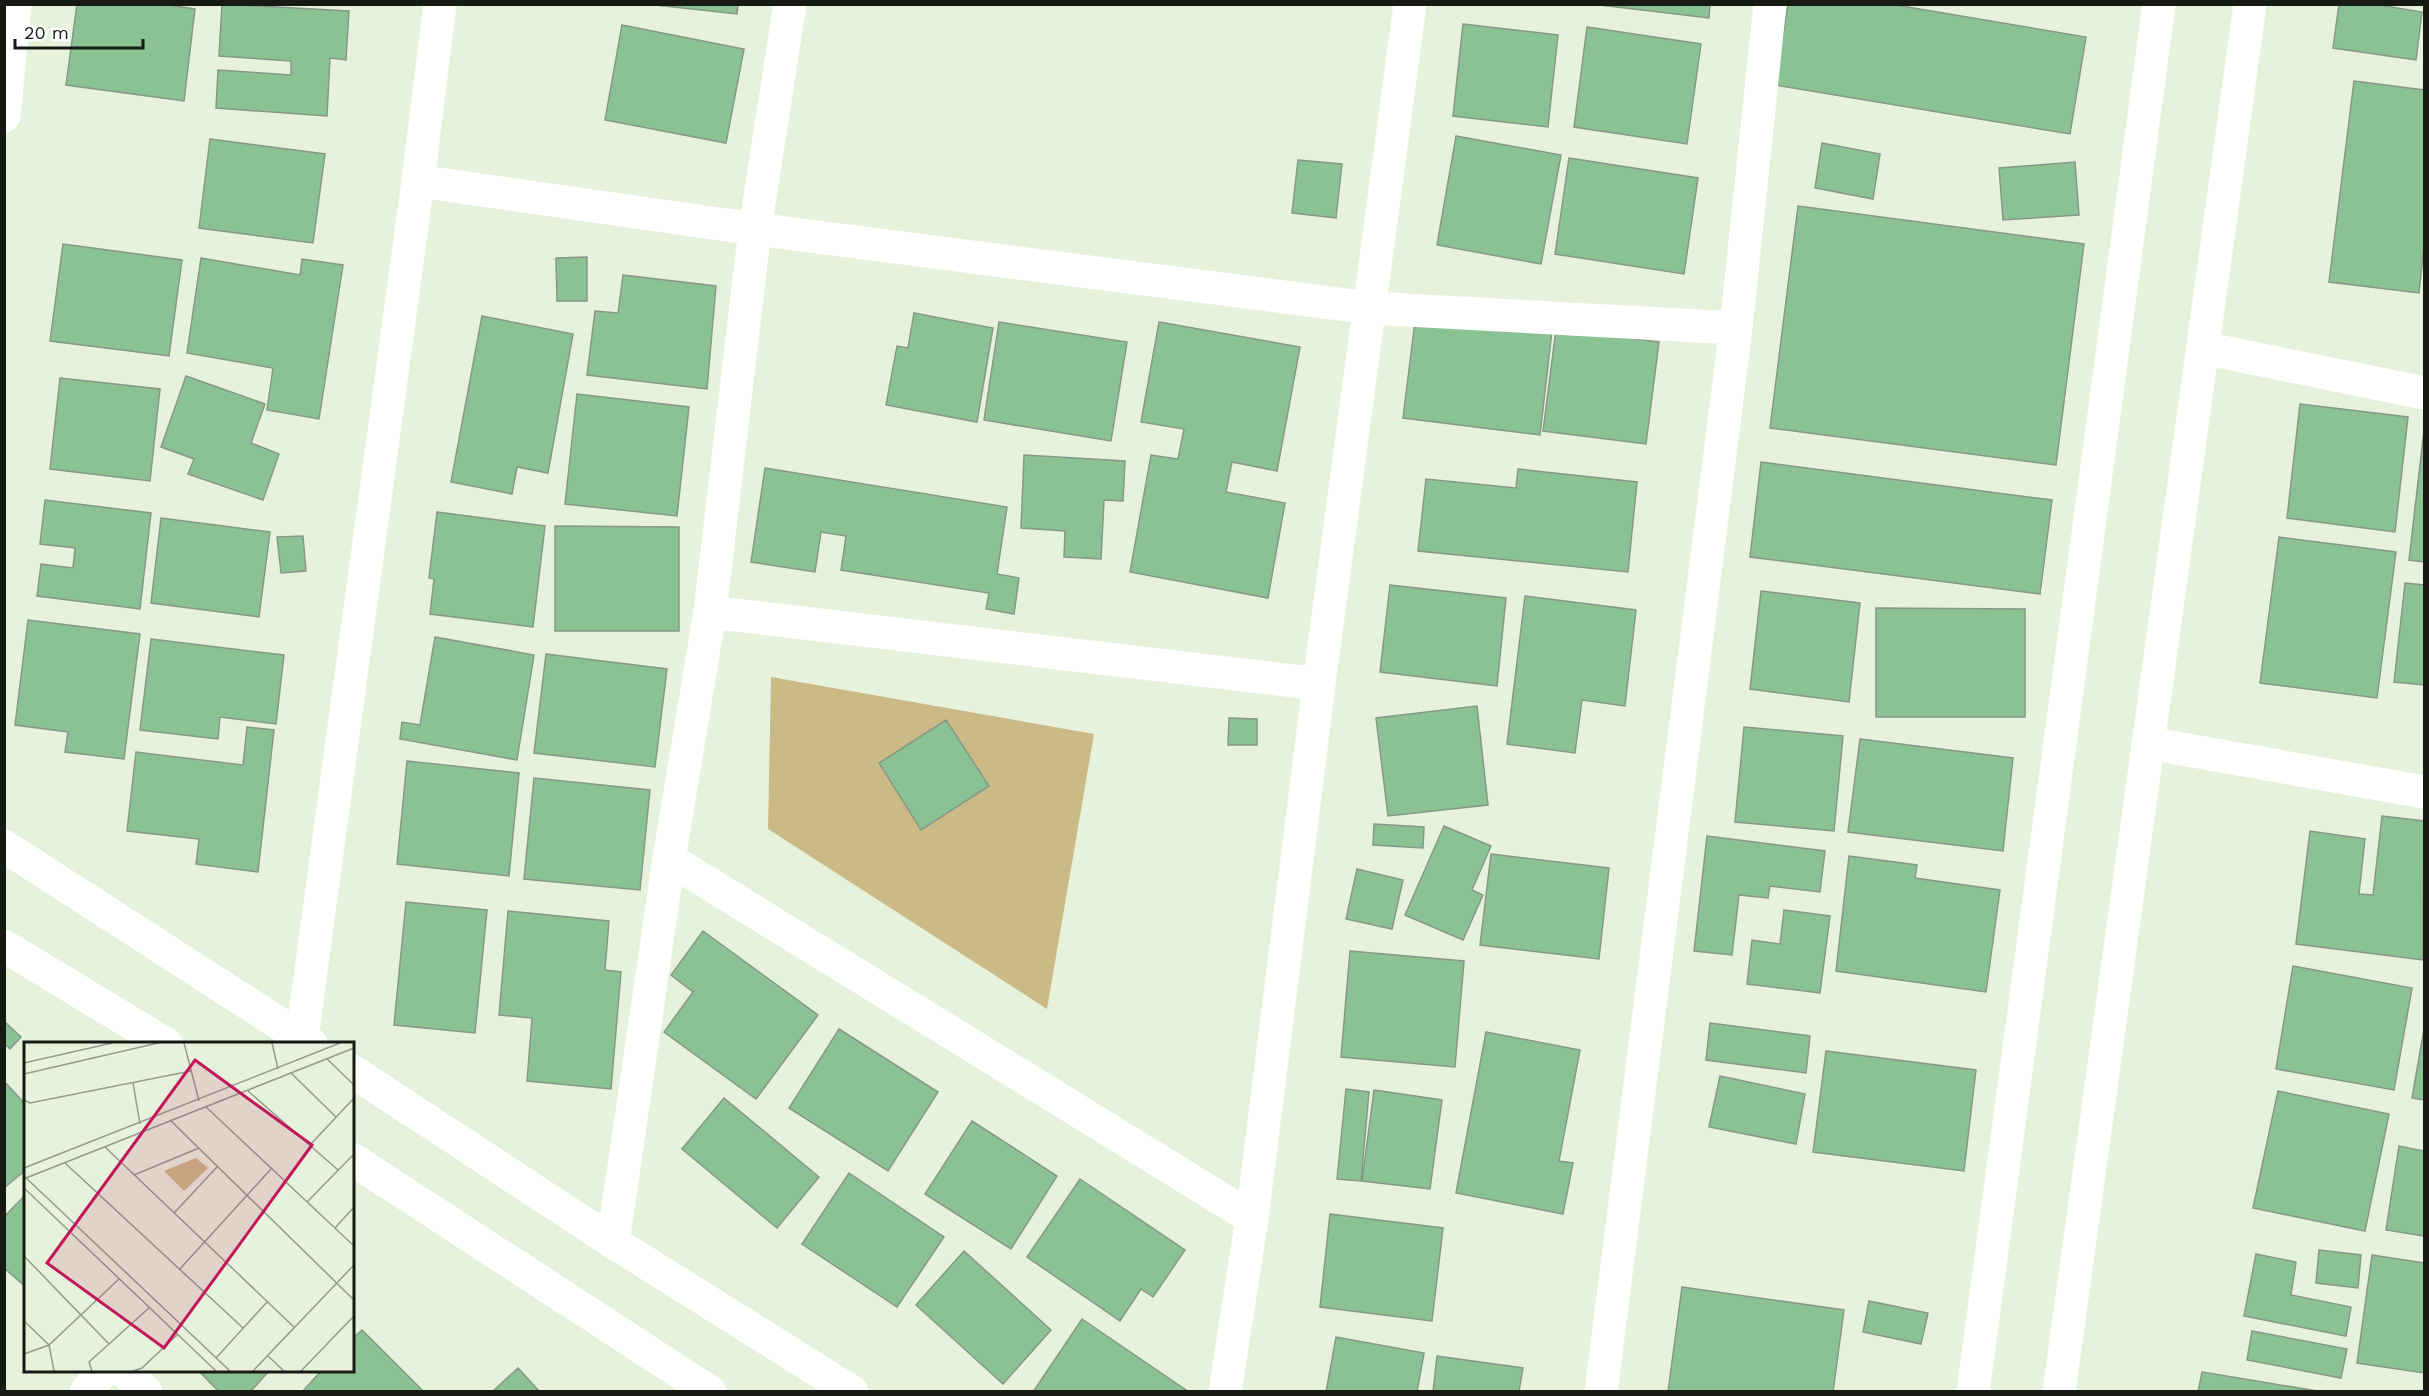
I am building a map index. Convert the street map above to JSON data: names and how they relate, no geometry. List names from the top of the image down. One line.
{"scale_bar":"20 m"}
